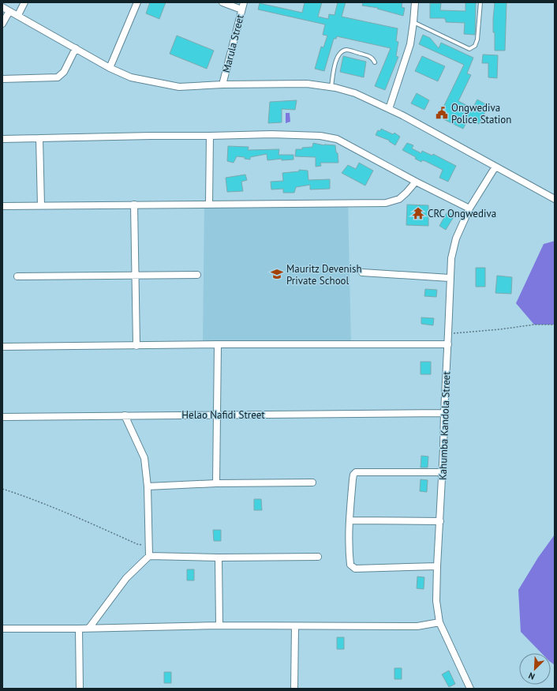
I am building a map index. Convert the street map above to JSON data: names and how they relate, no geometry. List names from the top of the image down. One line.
{"streets":{"street":["Marula Street","Helao Nafidi Street","Kahumba Kandola Street"]},"crossings":[["Helao Nafidi Street","Kahumba Kandola Street"]],"places":{"public building":["Ongwediva Police Station"],"temple":["CRC Ongwediva"],"school or university":["Mauritz Devenish Private School"]},"north":"bottom left"}
